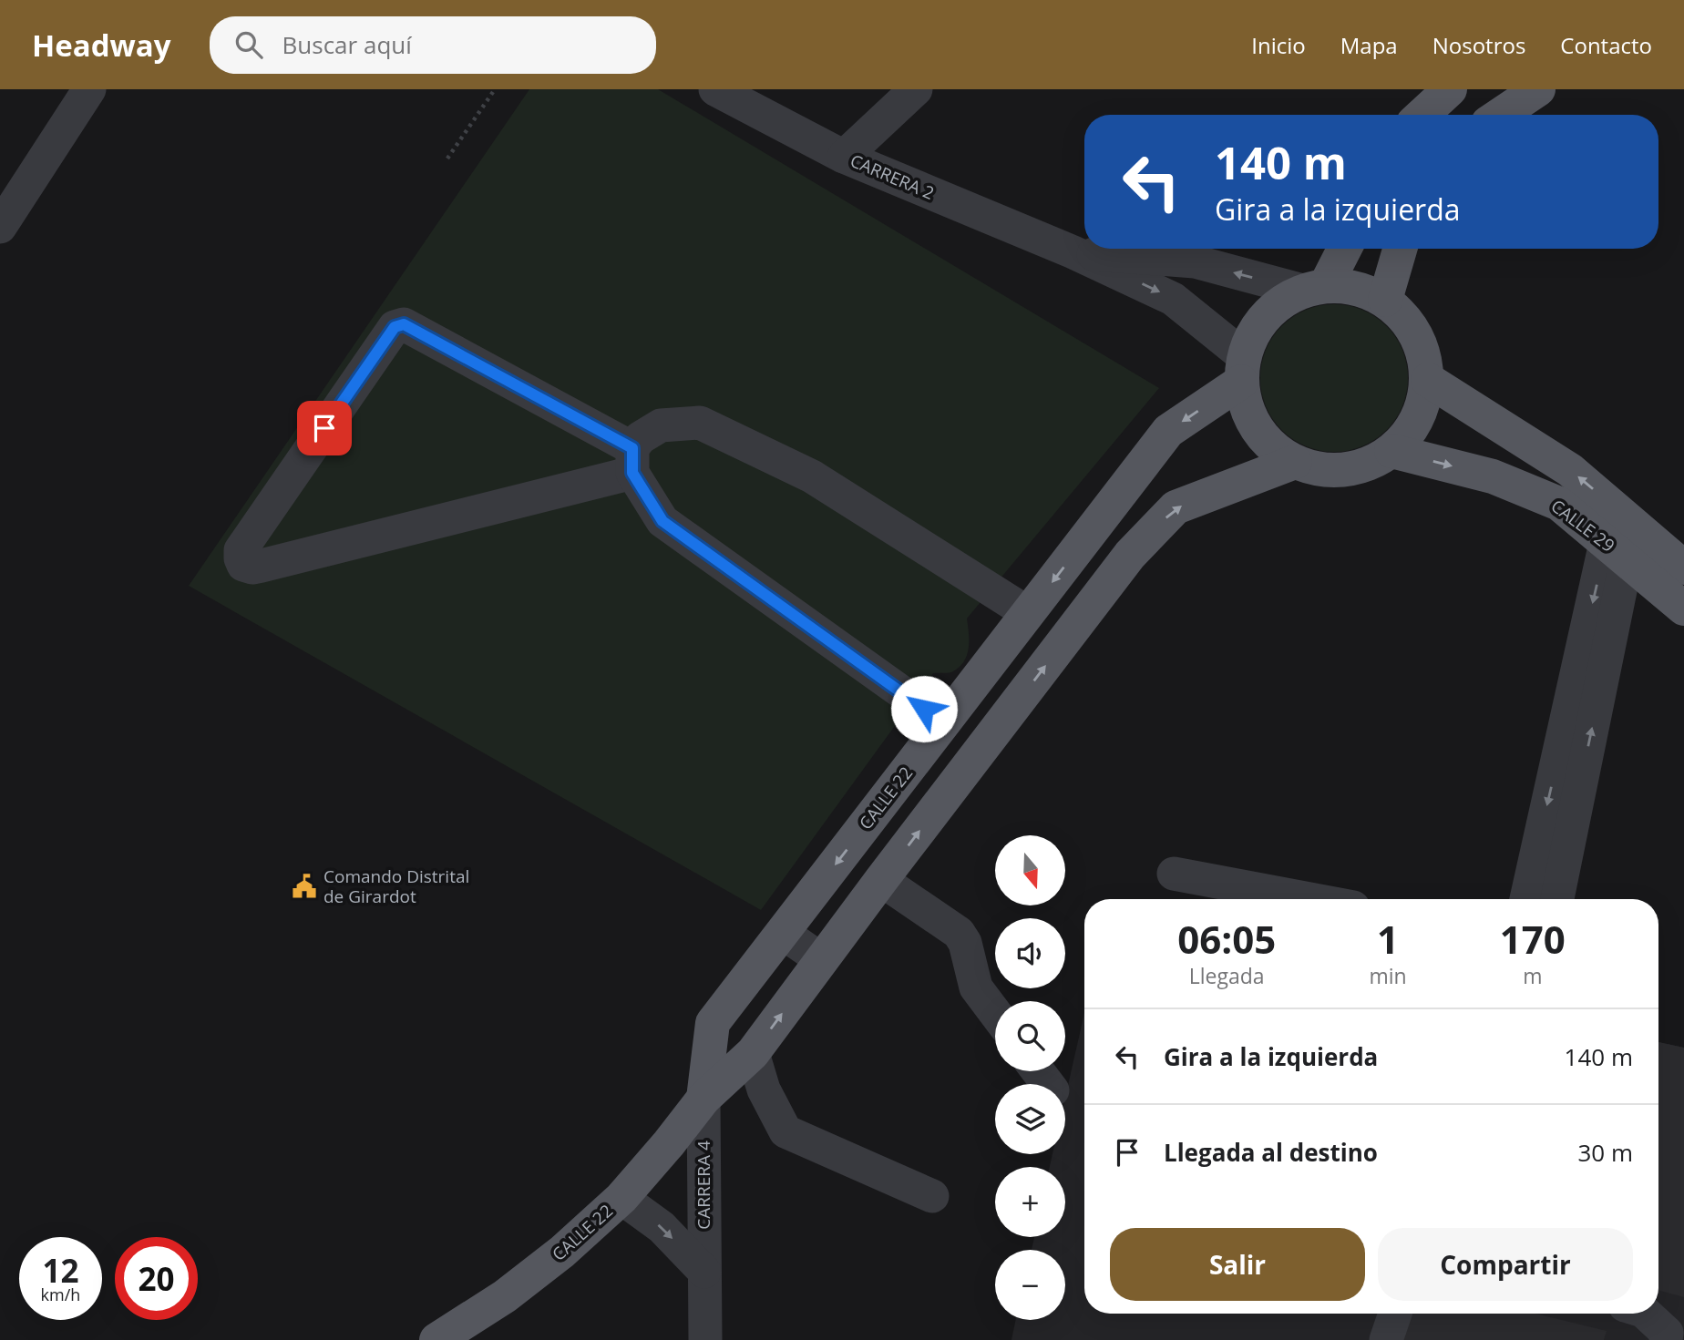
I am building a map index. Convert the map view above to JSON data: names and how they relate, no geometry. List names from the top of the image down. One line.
{"streets":{"main road":["CALLE 29","CALLE 22"],"street":["CARRERA 2","CARRERA 4"]},"crossings":[["CARRERA 2","CALLE 29"],["CARRERA 2","CALLE 22"],["CALLE 29","CALLE 22"],["CALLE 22","CARRERA 4"]],"places":{"public building":["Comando Distrital de Girardot"]},"north":"bottom","page":{"header":"Headway","search":"Buscar aquí","nav":["Inicio","Mapa","Nosotros","Contacto"],"turn":["140 m","Gira a la izquierda"],"map_buttons":["+","−"],"eta":["06:05","Llegada","1","min","170","m"],"list":[{"name":"Gira a la izquierda","value":"140 m"},{"name":"Llegada al destino","value":"30 m"}],"buttons":["Salir","Compartir"],"speed":"12 km/h","limit":"20"}}
